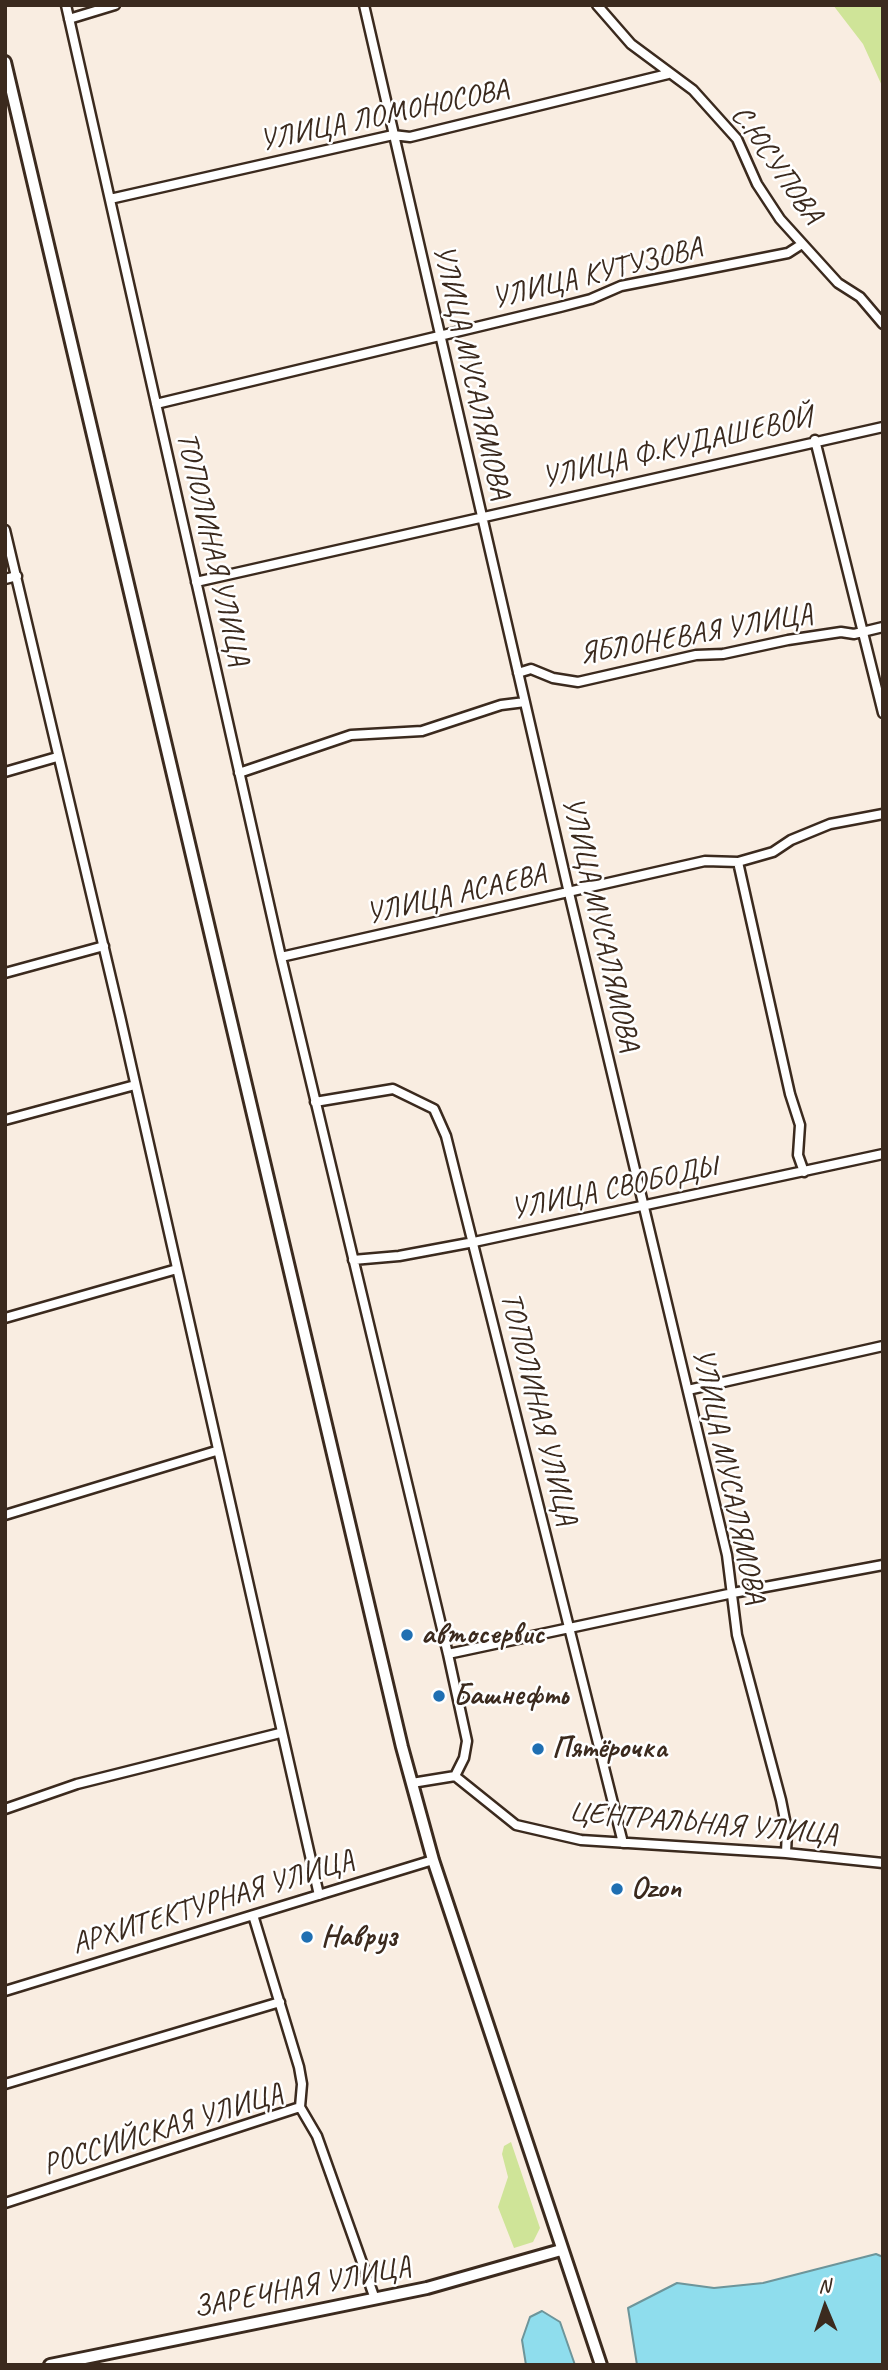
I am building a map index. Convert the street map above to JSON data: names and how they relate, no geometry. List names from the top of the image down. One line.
{"streets":{"main road":["ЗАРЕЧНАЯ УЛИЦА"],"street":["УЛИЦА ЛОМОНОСОВА","С.ЮСУПОВА","УЛИЦА КУТУЗОВА","УЛИЦА МУСАЛЯМОВА","УЛИЦА Ф.КУДАШЕВОЙ","ТОПОЛИНАЯ УЛИЦА","ЯБЛОНЕВАЯ УЛИЦА","УЛИЦА АСАЕВА","УЛИЦА СВОБОДЫ","ЦЕНТРАЛЬНАЯ УЛИЦА","АРХИТЕКТУРНАЯ УЛИЦА","РОССИЙСКАЯ УЛИЦА"]},"crossings":[["УЛИЦА ЛОМОНОСОВА","С.ЮСУПОВА"],["УЛИЦА ЛОМОНОСОВА","УЛИЦА МУСАЛЯМОВА"],["УЛИЦА ЛОМОНОСОВА","ТОПОЛИНАЯ УЛИЦА"],["С.ЮСУПОВА","УЛИЦА КУТУЗОВА"],["УЛИЦА КУТУЗОВА","УЛИЦА МУСАЛЯМОВА"],["УЛИЦА КУТУЗОВА","ТОПОЛИНАЯ УЛИЦА"],["УЛИЦА МУСАЛЯМОВА","УЛИЦА Ф.КУДАШЕВОЙ"],["УЛИЦА МУСАЛЯМОВА","ЯБЛОНЕВАЯ УЛИЦА"],["УЛИЦА МУСАЛЯМОВА","УЛИЦА АСАЕВА"],["УЛИЦА МУСАЛЯМОВА","УЛИЦА СВОБОДЫ"],["УЛИЦА МУСАЛЯМОВА","ЦЕНТРАЛЬНАЯ УЛИЦА"],["УЛИЦА Ф.КУДАШЕВОЙ","ТОПОЛИНАЯ УЛИЦА"],["ТОПОЛИНАЯ УЛИЦА","УЛИЦА АСАЕВА"],["ТОПОЛИНАЯ УЛИЦА","УЛИЦА СВОБОДЫ"],["ТОПОЛИНАЯ УЛИЦА","ЦЕНТРАЛЬНАЯ УЛИЦА"],["РОССИЙСКАЯ УЛИЦА","ЗАРЕЧНАЯ УЛИЦА"]],"places":["автосервис","Башнефть","Пятёрочка","Ozon","Навруз"],"north":"top"}
